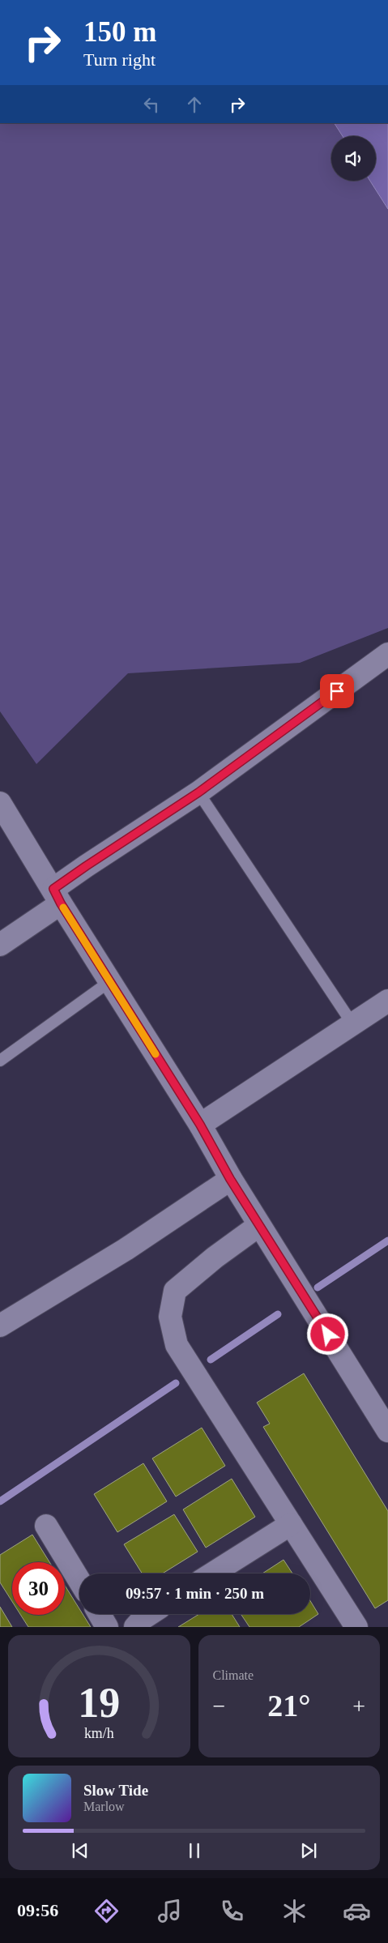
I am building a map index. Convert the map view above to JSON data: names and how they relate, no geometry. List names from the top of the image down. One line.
{"page":{"turn":["150 m","Turn right"],"limit":"30","trip":"09:57 · 1 min · 250 m","tile":"Climate","heat":["−","21°","+"],"song":["Slow Tide","Marlow"],"tabs":"09:56","gauge":["19","km/h"]}}
